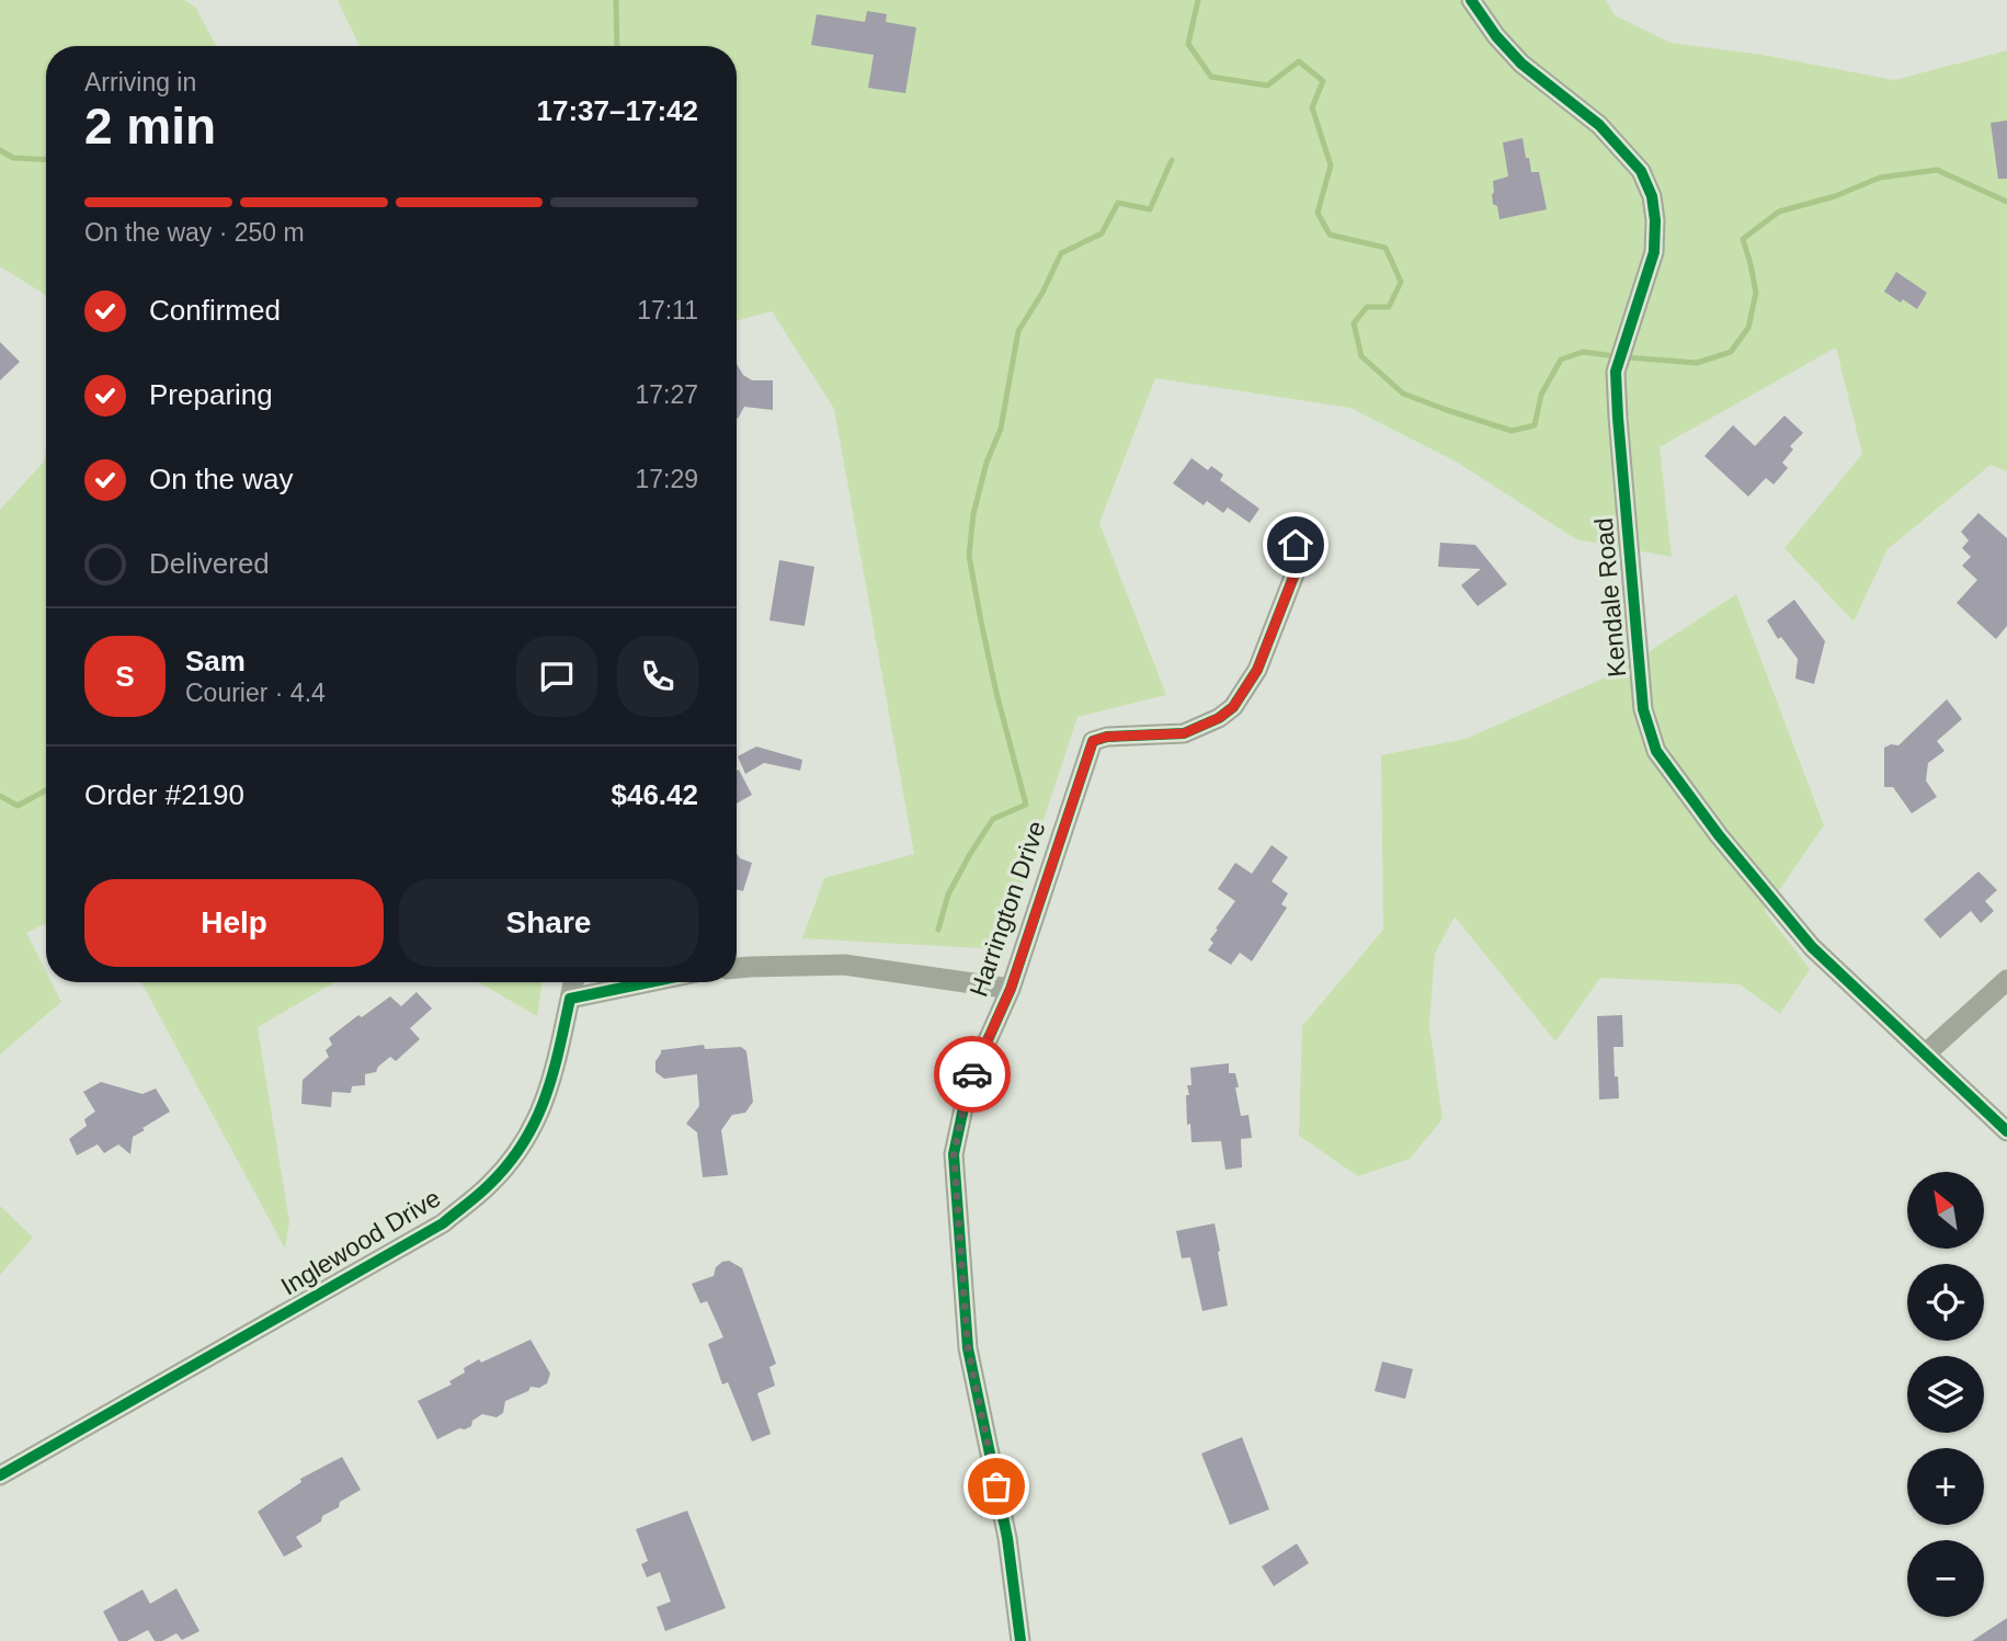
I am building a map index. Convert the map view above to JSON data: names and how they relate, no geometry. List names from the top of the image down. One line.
{"streets":{"street":["Kendale Road","Harrington Drive","Inglewood Drive"]},"north":"top left","page":{"heading":["2 min","Arriving in","17:37–17:42"],"panel":["Sam","Courier · 4.4","Order #2190","$46.42"],"bar":"On the way · 250 m","list":[["Confirmed","17:11"],["Preparing","17:27"],["On the way","17:29"],"Delivered"],"round":"S","buttons":["Help","Share"],"map_buttons":["+","−"]}}
